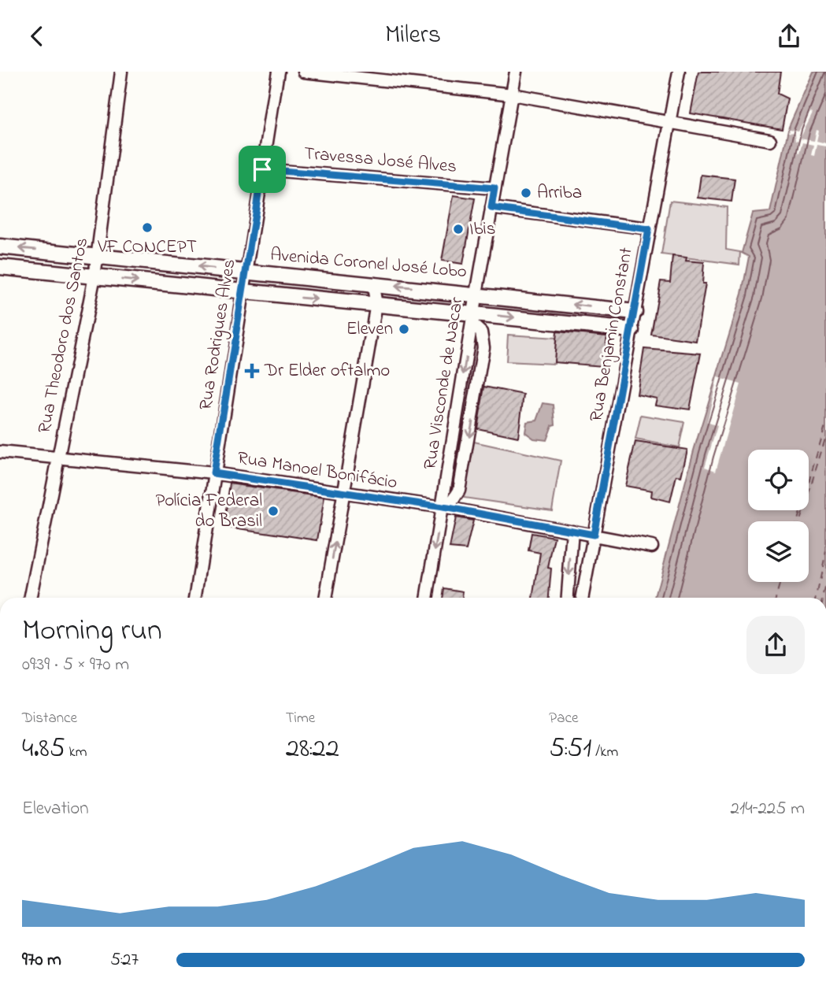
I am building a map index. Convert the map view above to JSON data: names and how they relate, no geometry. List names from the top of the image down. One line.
{"streets":{"street":["Travessa José Alves","Avenida Coronel José Lobo","Rua Rodrigues Alves","Rua Benjamin Constant","Rua Theodoro dos Santos","Rua Visconde de Nacar","Rua Manoel Bonifácio"]},"crossings":[["Travessa José Alves","Rua Rodrigues Alves"],["Travessa José Alves","Rua Visconde de Nacar"],["Avenida Coronel José Lobo","Rua Rodrigues Alves"],["Avenida Coronel José Lobo","Rua Benjamin Constant"],["Avenida Coronel José Lobo","Rua Theodoro dos Santos"],["Avenida Coronel José Lobo","Rua Visconde de Nacar"],["Rua Rodrigues Alves","Rua Manoel Bonifácio"],["Rua Benjamin Constant","Rua Manoel Bonifácio"],["Rua Theodoro dos Santos","Rua Manoel Bonifácio"],["Rua Visconde de Nacar","Rua Manoel Bonifácio"]],"places":{"other":["Arriba","VF CONCEPT","Ibis","Eleven","Polícia Federal do Brasil"],"health":["Dr Elder oftalmo"]},"page":{"header":"Milers","heading":["Morning run","09:39 · 5 × 970 m"],"stats":[["Distance","4.85 km"],["Time","28:22"],["Pace","5:51 /km"]],"chart":["Elevation","214–225 m"],"list":[{"name":"970 m","note":"5:27"}]}}
